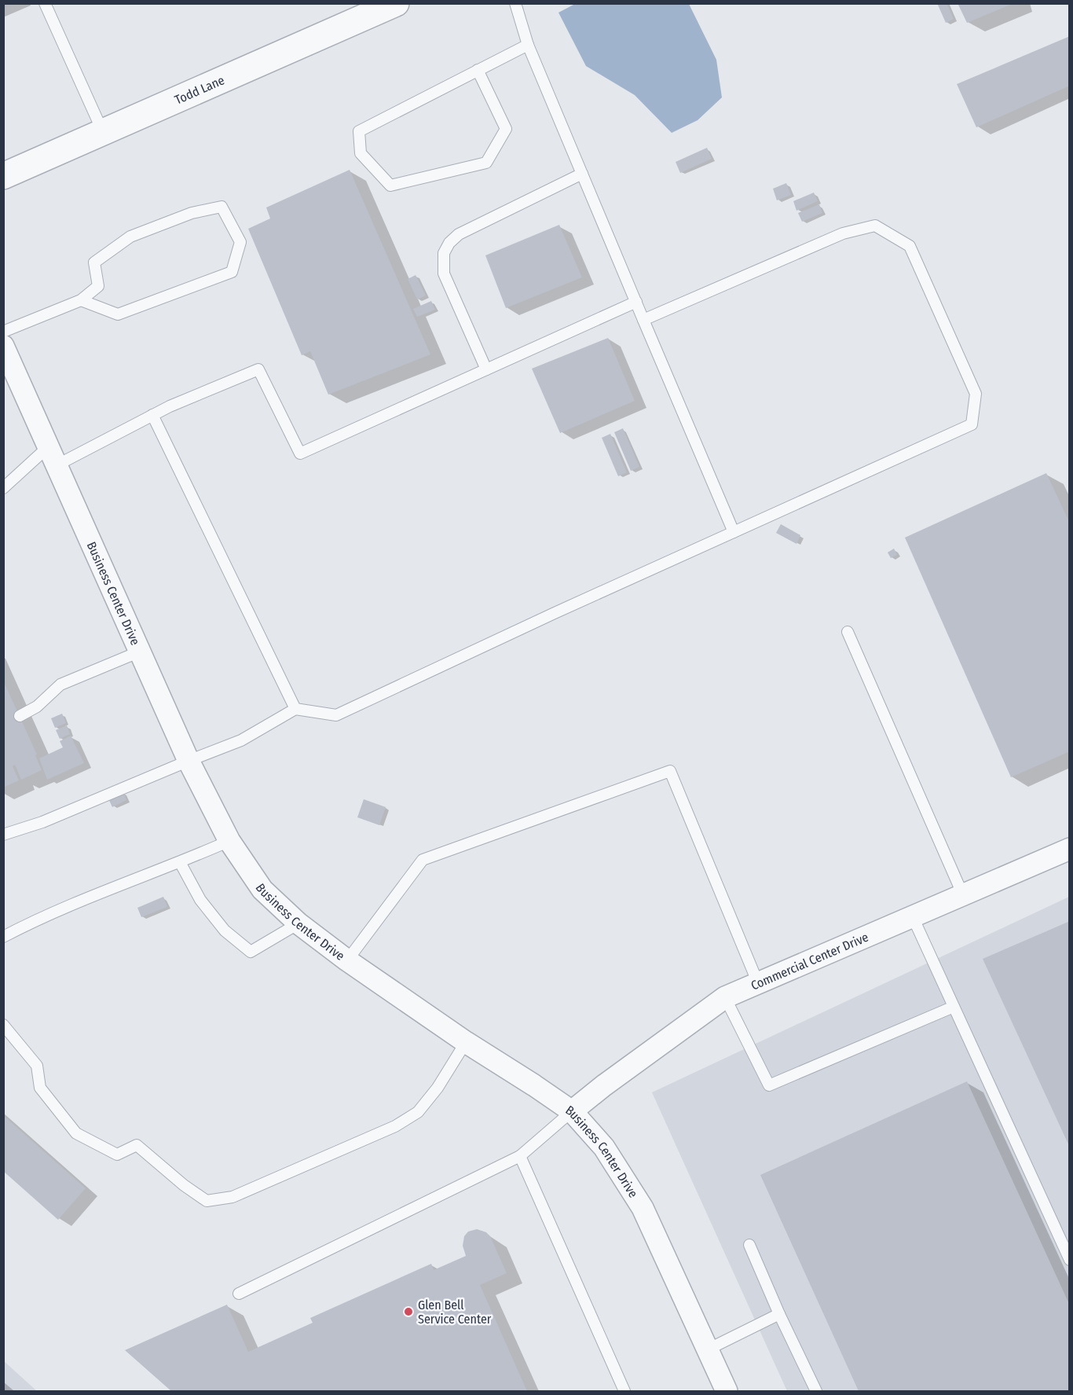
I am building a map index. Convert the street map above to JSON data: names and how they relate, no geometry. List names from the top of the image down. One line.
{"streets":{"street":["Todd Lane","Business Center Drive","Commercial Center Drive"]},"crossings":[["Business Center Drive","Commercial Center Drive"]],"places":["Glen Bell Service Center"]}
